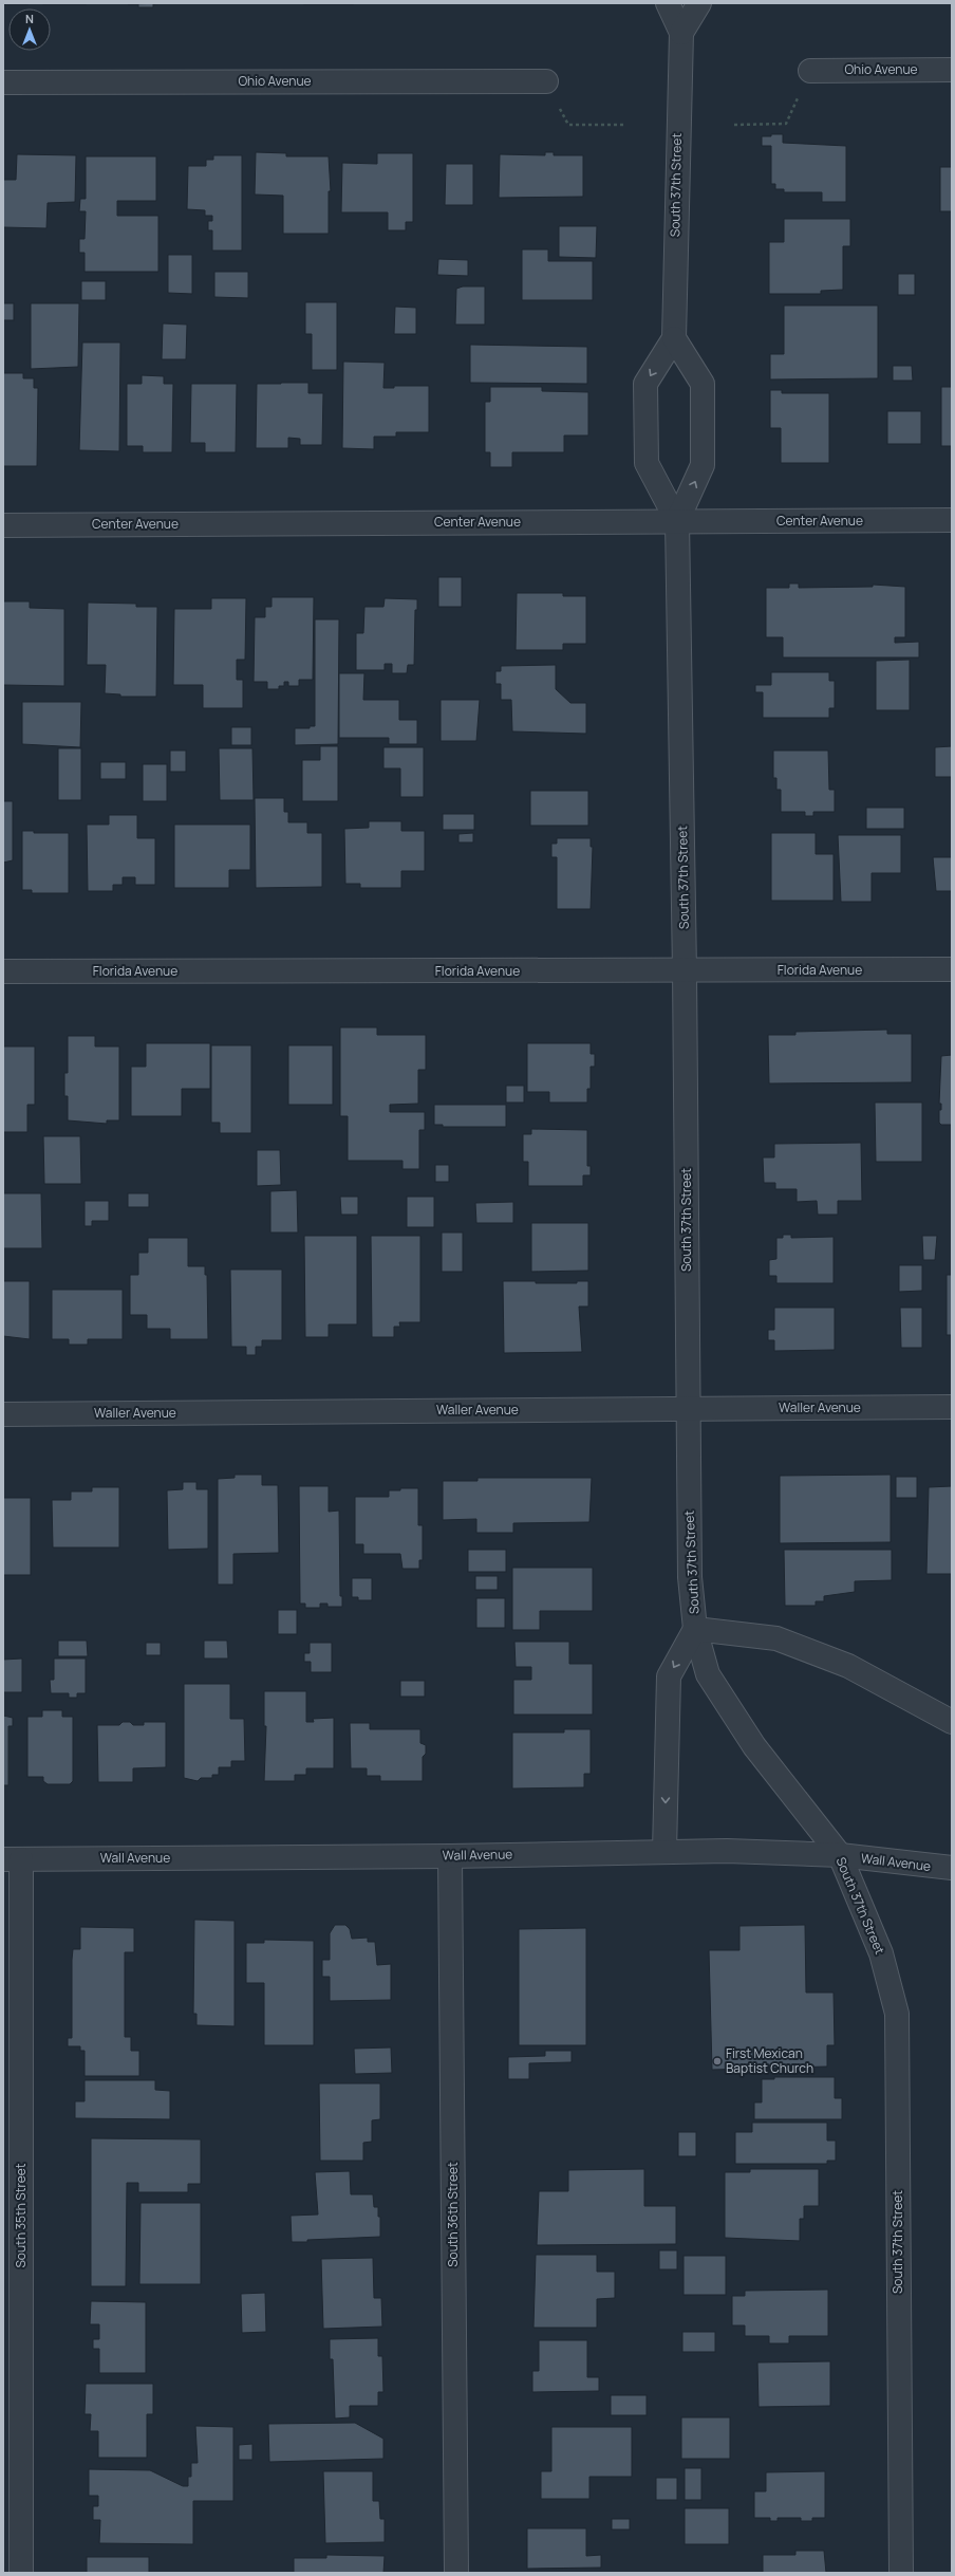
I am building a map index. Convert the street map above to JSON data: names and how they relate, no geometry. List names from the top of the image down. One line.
{"streets":{"street":["Ohio Avenue","South 37th Street","Center Avenue","Florida Avenue","Waller Avenue","Wall Avenue","South 36th Street","South 35th Street"]},"crossings":[["South 37th Street","Center Avenue"],["South 37th Street","Florida Avenue"],["South 37th Street","Waller Avenue"],["South 37th Street","Wall Avenue"],["Wall Avenue","South 36th Street"],["Wall Avenue","South 35th Street"]],"places":["First Mexican Baptist Church"],"north":"top"}
